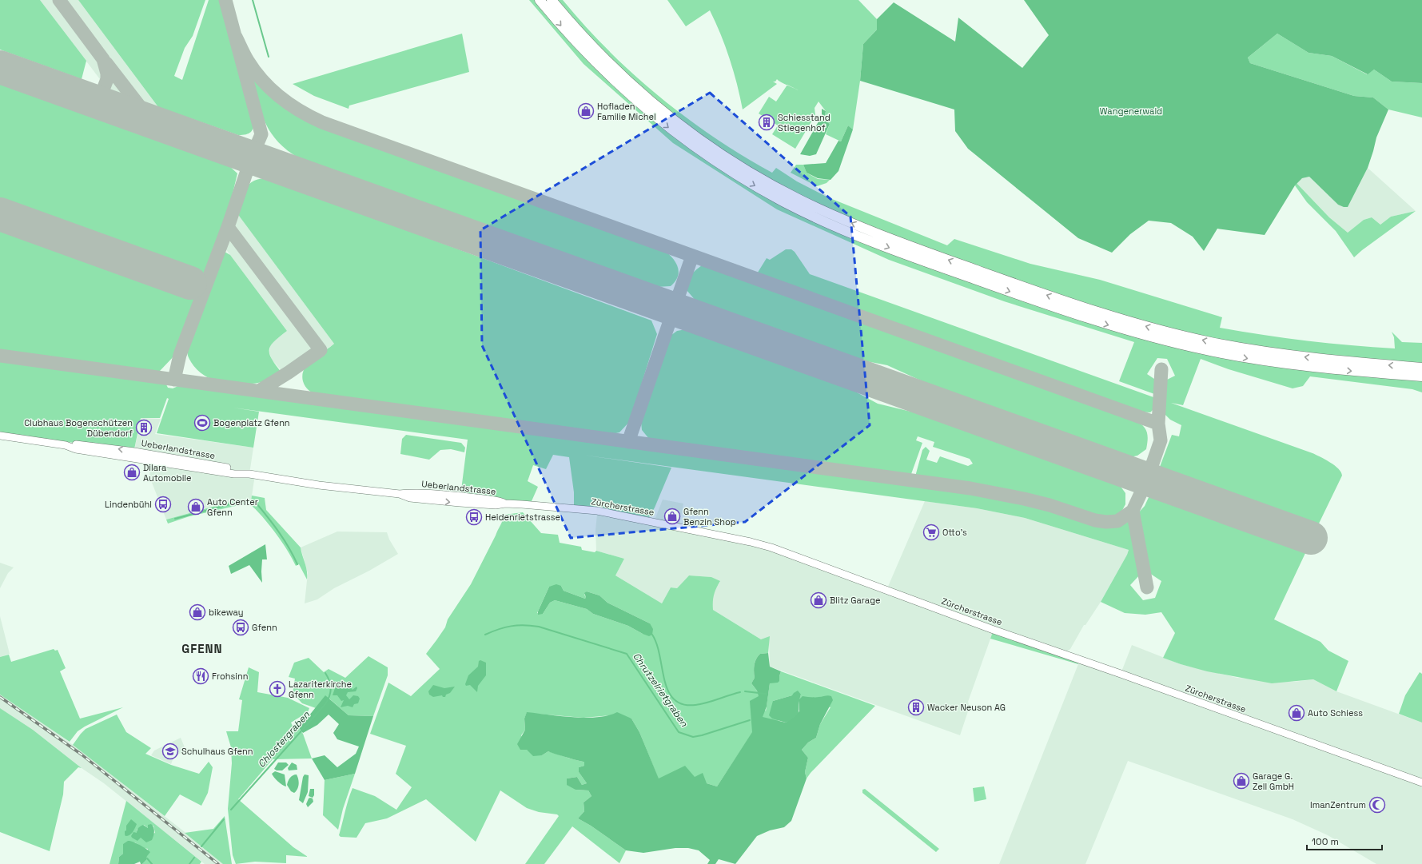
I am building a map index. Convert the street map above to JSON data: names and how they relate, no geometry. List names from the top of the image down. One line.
{"streets":{"main road":["Ueberlandstrasse","Zürcherstrasse"]},"crossings":[["Ueberlandstrasse","Zürcherstrasse"]],"districts":["GFENN"],"water":["Chrutzelrietgraben","Chlostergraben"],"parks":["Wangenerwald"],"places":{"shop":["Hofladen Familie Michel","Dilara Automobile","Auto Center Gfenn","Gfenn Benzin Shop","Blitz Garage","bikeway","Auto Schiess","Garage G. Zell GmbH"],"building":["Schiesstand Stiegenhof","Clubhaus Bogenschützen Dübendorf","Wacker Neuson AG"],"sports":["Bogenplatz Gfenn"],"bus stop":["Lindenbühl","Heidenrietstrasse","Gfenn"],"supermarket":["Otto's"],"restaurant":["Frohsinn"],"church":["Lazariterkirche Gfenn"],"school or university":["Schulhaus Gfenn"],"mosque":["ImanZentrum"]},"scale_bar":"100 m"}
